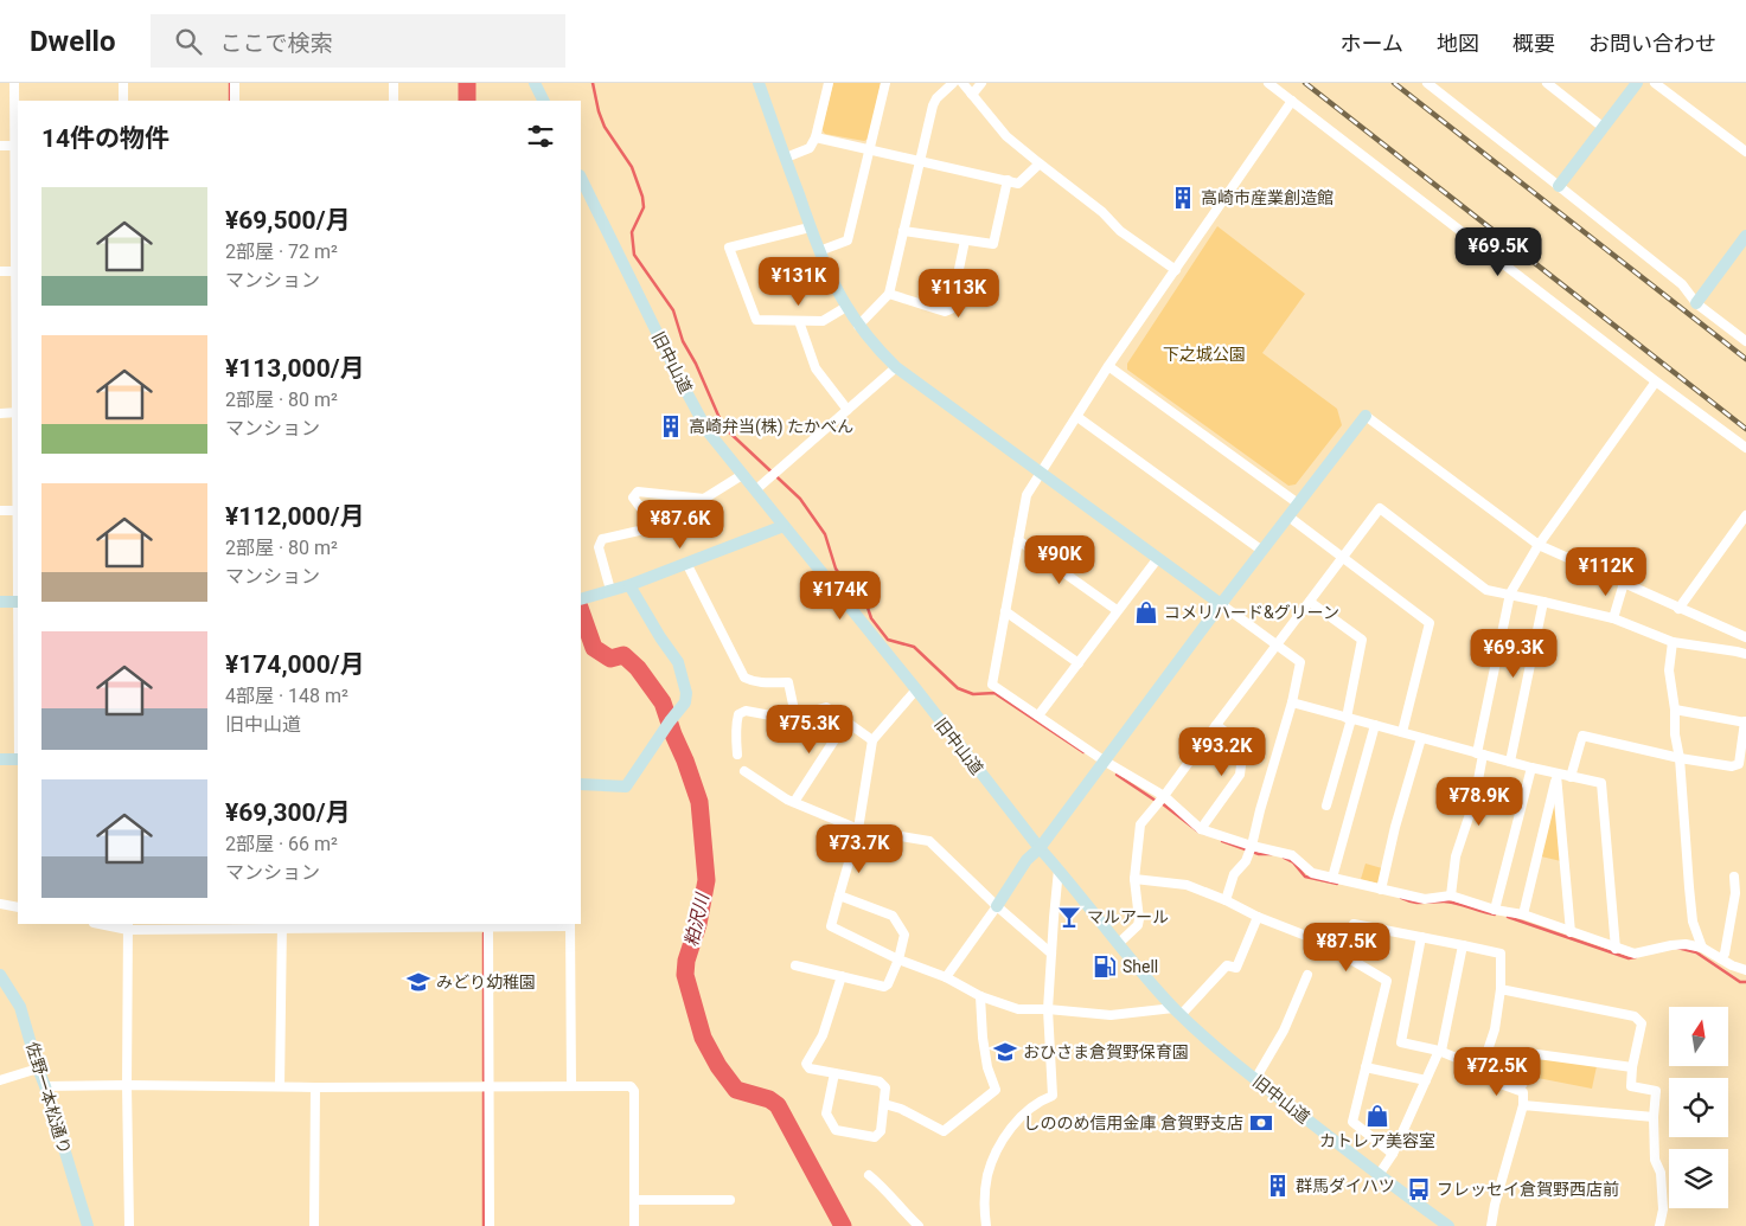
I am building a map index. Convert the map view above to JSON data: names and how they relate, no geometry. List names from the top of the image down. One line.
{"streets":{"street":["旧中山道","佐野一本松通り"]},"water":["粕沢川"],"parks":["下之城公園"],"places":{"building":["高崎市産業創造館","高崎弁当(株) たかべん","群馬ダイハツ"],"shop":["コメリハード&グリーン","カトレア美容室"],"bar":["マルアール"],"fuel station":["Shell"],"school or university":["みどり幼稚園","おひさま倉賀野保育園"],"bank":["しののめ信用金庫 倉賀野支店"],"bus stop":["フレッセイ倉賀野西店前"]},"north":"top","page":{"header":"Dwello","search":"ここで検索","nav":["ホーム","地図","概要","お問い合わせ"],"heading":"14件の物件","list":[{"name":"¥69,500/月","note":"2部屋 · 72 m² · マンション"},{"name":"¥113,000/月","note":"2部屋 · 80 m² · マンション"},{"name":"¥112,000/月","note":"2部屋 · 80 m² · マンション"},{"name":"¥174,000/月","note":"4部屋 · 148 m² · 旧中山道"},{"name":"¥69,300/月","note":"2部屋 · 66 m² · マンション"}],"price":["¥69.5K","¥131K","¥113K","¥87.6K","¥90K","¥112K","¥174K","¥69.3K","¥75.3K","¥93.2K","¥78.9K","¥73.7K","¥87.5K","¥72.5K"]}}
